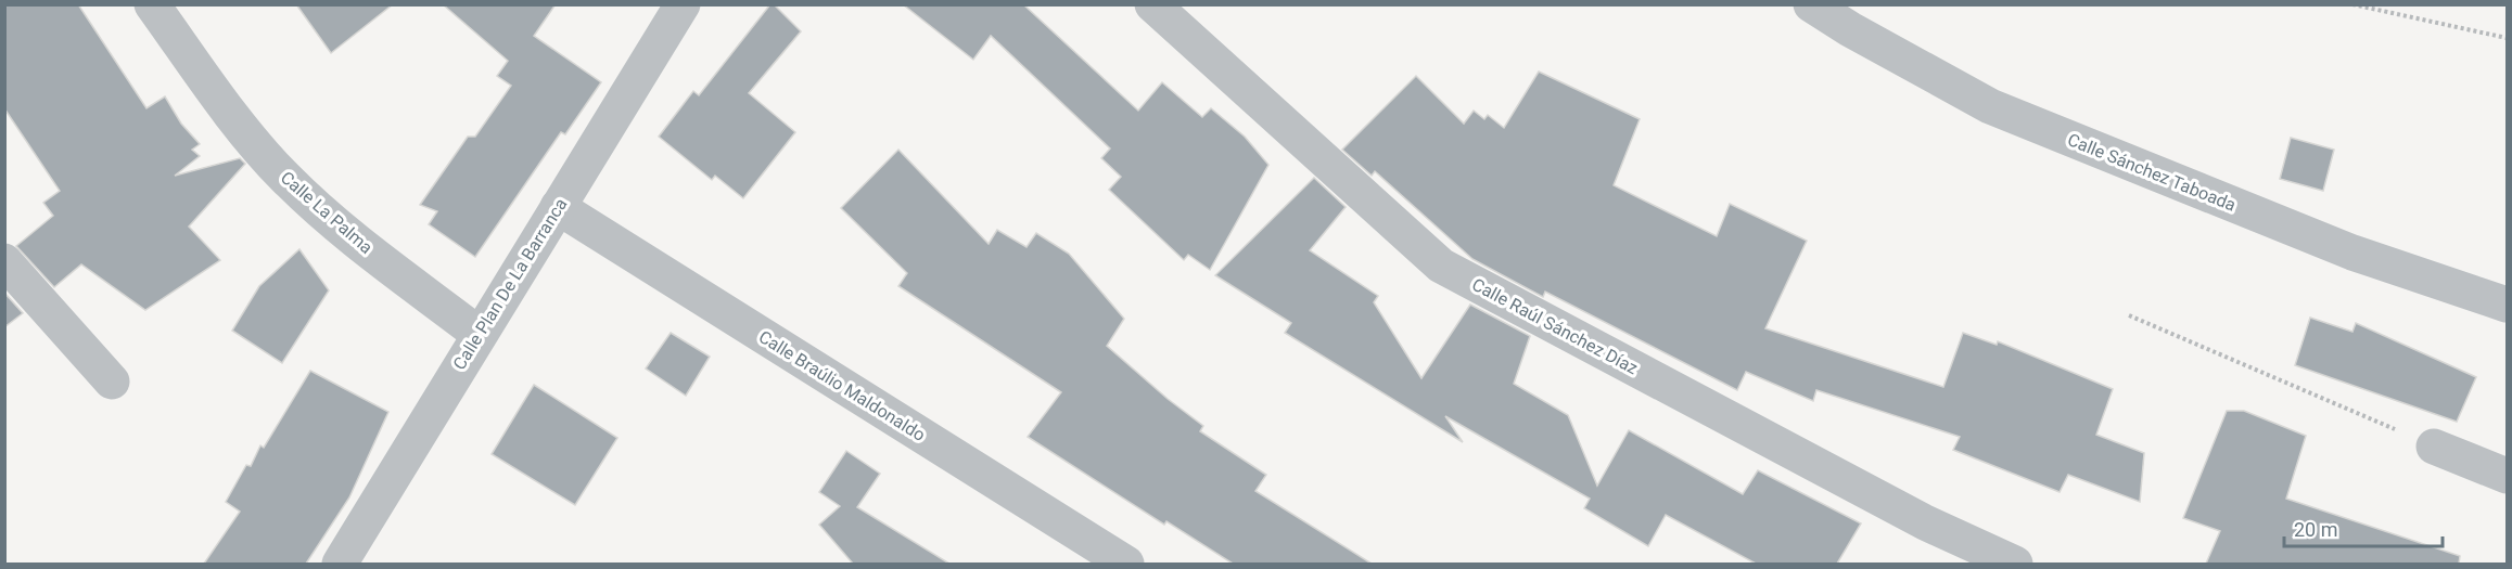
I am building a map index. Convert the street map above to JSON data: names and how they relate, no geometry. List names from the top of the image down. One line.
{"streets":{"street":["Calle Sánchez Taboada","Calle La Palma","Calle Plan De La Barranca","Calle Raúl Sánchez Díaz","Calle Braúlio Maldonaldo"]},"crossings":[["Calle La Palma","Calle Plan De La Barranca"],["Calle Plan De La Barranca","Calle Braúlio Maldonaldo"]],"scale_bar":"20 m"}
